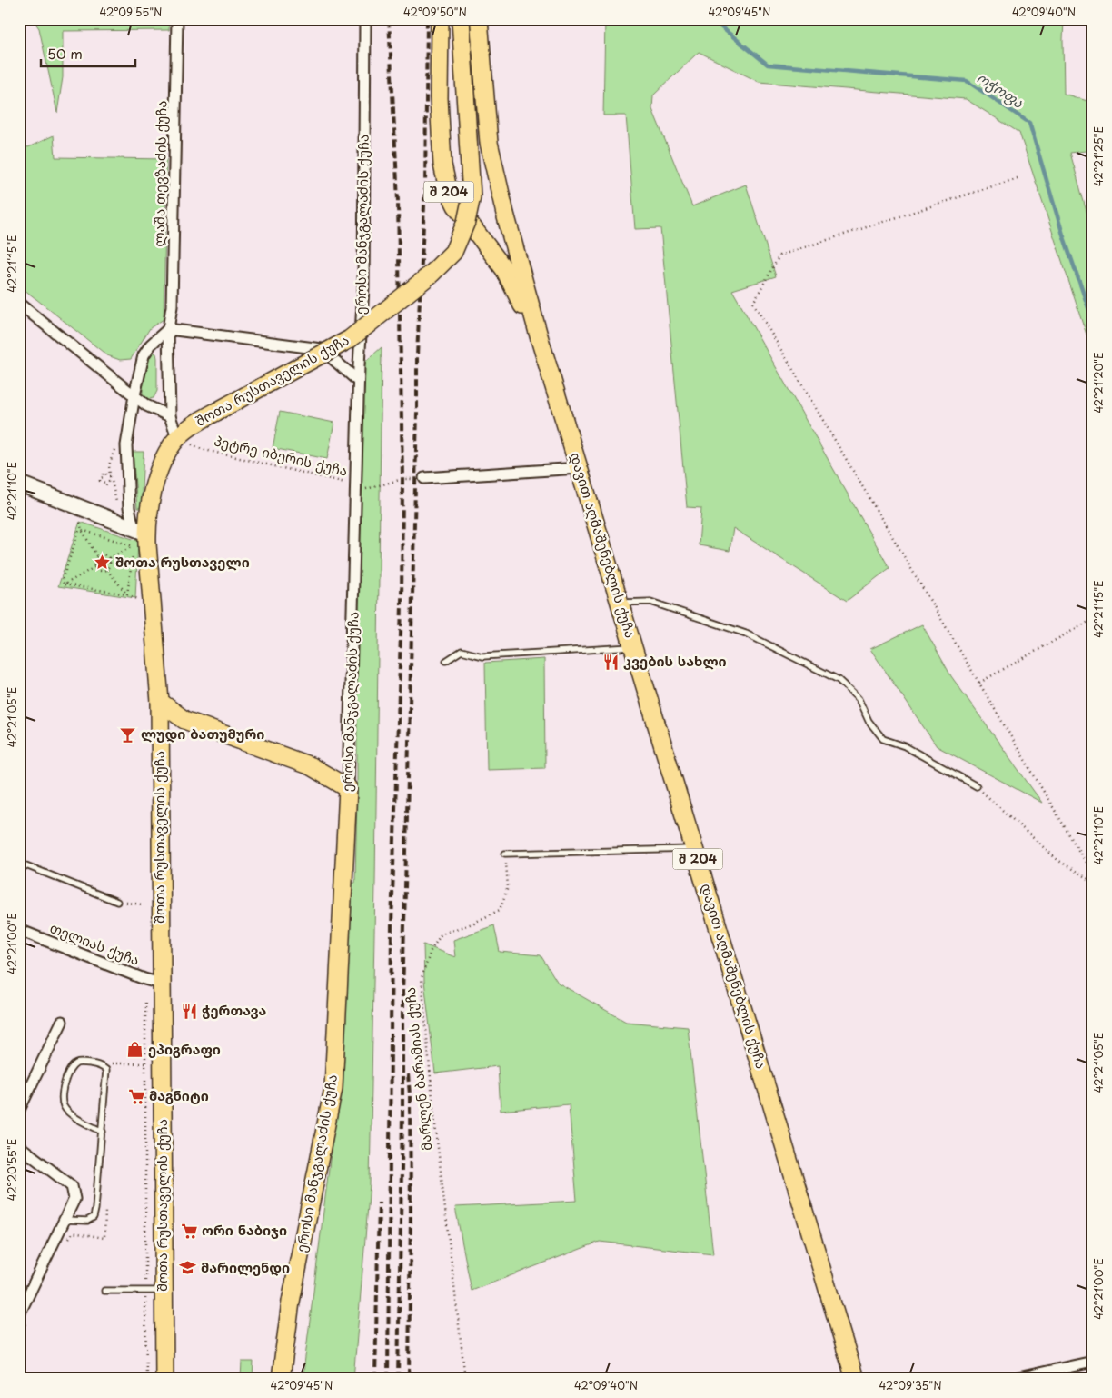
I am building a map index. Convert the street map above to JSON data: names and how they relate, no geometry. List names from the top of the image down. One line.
{"streets":{"main road":["შ 204","ეროსი მანჯგალაძის ქუჩა","შოთა რუსთაველის ქუჩა","დავით აღმაშენებლის ქუჩა"],"street":["ლაშა თევზაძის ქუჩა","თელიას ქუჩა"],"path":["პეტრე იბერის ქუჩა","მარლენ ბარამიას ქუჩა"]},"crossings":[["ლაშა თევზაძის ქუჩა","შოთა რუსთაველის ქუჩა"],["ეროსი მანჯგალაძის ქუჩა","პეტრე იბერის ქუჩა"],["შოთა რუსთაველის ქუჩა","თელიას ქუჩა"]],"water":["ოჭოფა"],"places":{"place":["შოთა რუსთაველი"],"restaurant":["კვების სახლი","ჭერთავა"],"bar":["ლუდი ბათუმური"],"shop":["ეპიგრაფი"],"supermarket":["მაგნიტი","ორი ნაბიჯი"],"school or university":["მარილენდი"]},"scale_bar":"50 m","coordinates":["42°09'55\"N","42°09'50\"N","42°09'45\"N","42°09'40\"N","42°21'25\"E","42°21'15\"E","42°21'20\"E","42°21'10\"E","42°21'05\"E","42°21'00\"E","42°20'55\"E","42°09'35\"N"]}
